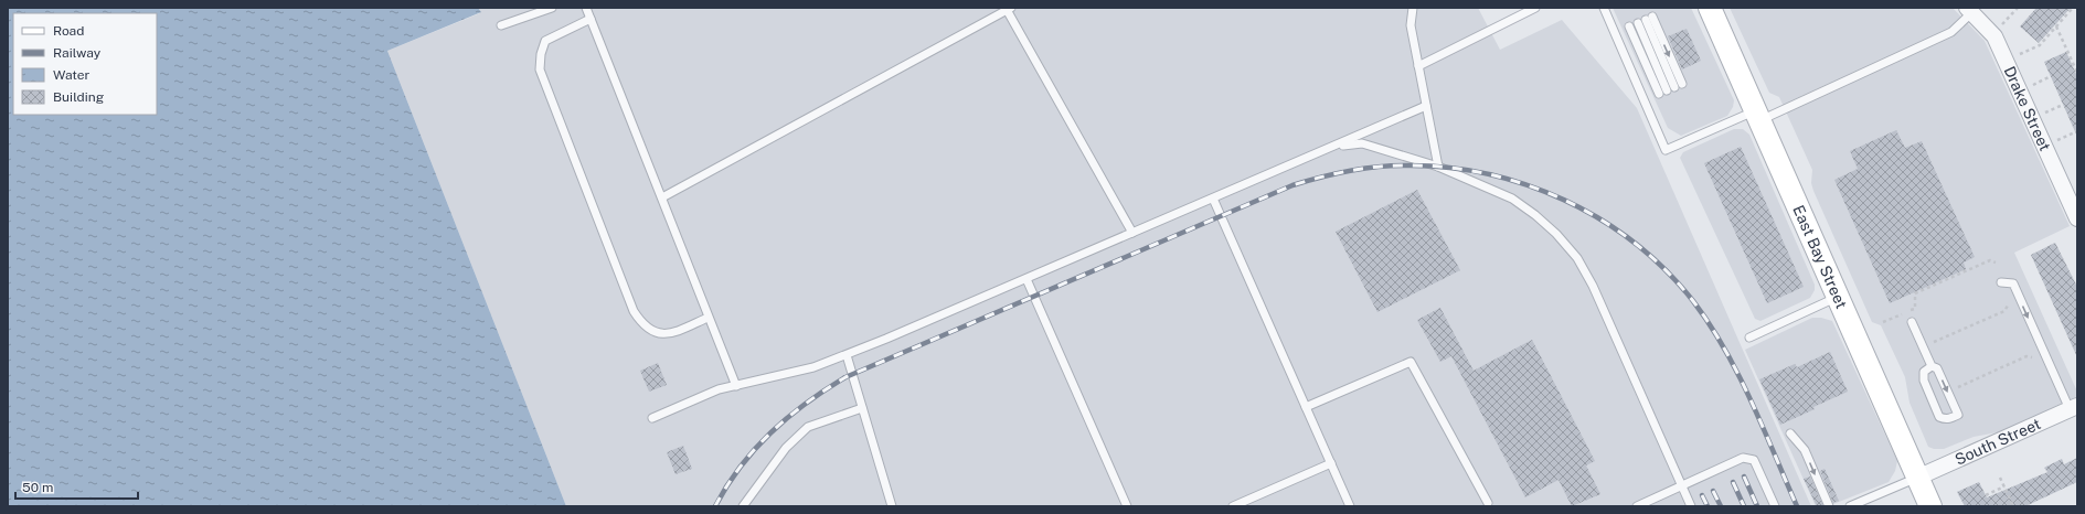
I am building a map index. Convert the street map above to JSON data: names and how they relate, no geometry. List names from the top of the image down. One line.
{"streets":{"main road":["East Bay Street"],"street":["Drake Street","South Street"]},"crossings":[["East Bay Street","South Street"]],"legend":["Road","Railway","Water","Building"],"scale_bar":"50 m"}
